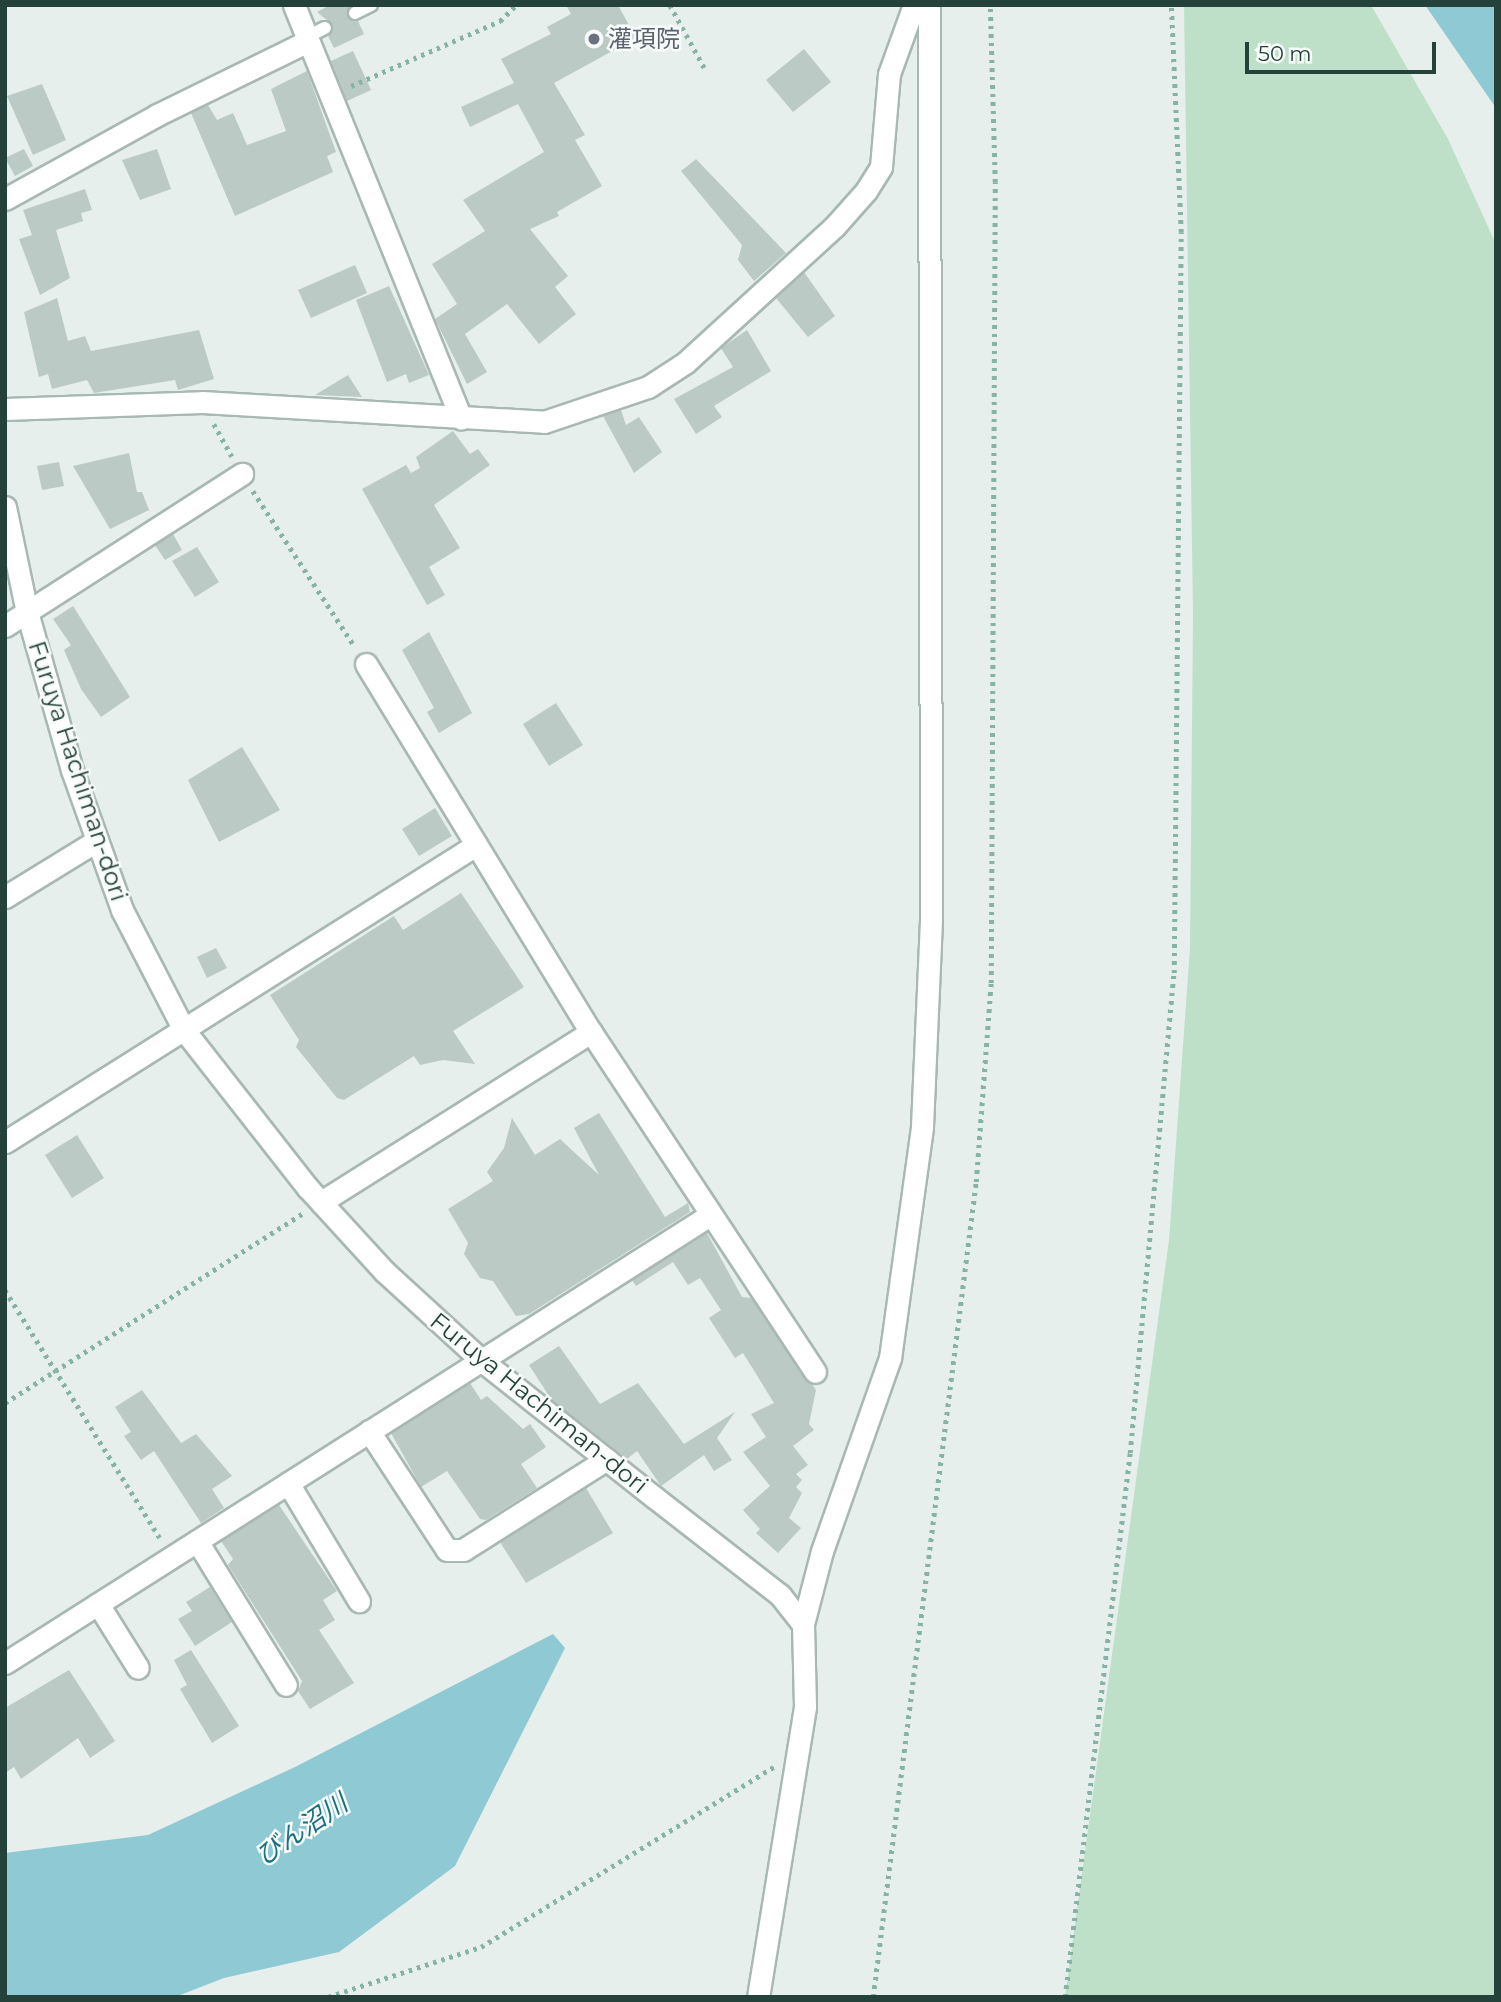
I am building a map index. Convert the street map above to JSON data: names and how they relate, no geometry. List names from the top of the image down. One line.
{"streets":{"street":["Furuya Hachiman-dori"]},"water":["びん沼川"],"places":["灌項院"],"scale_bar":"50 m"}
